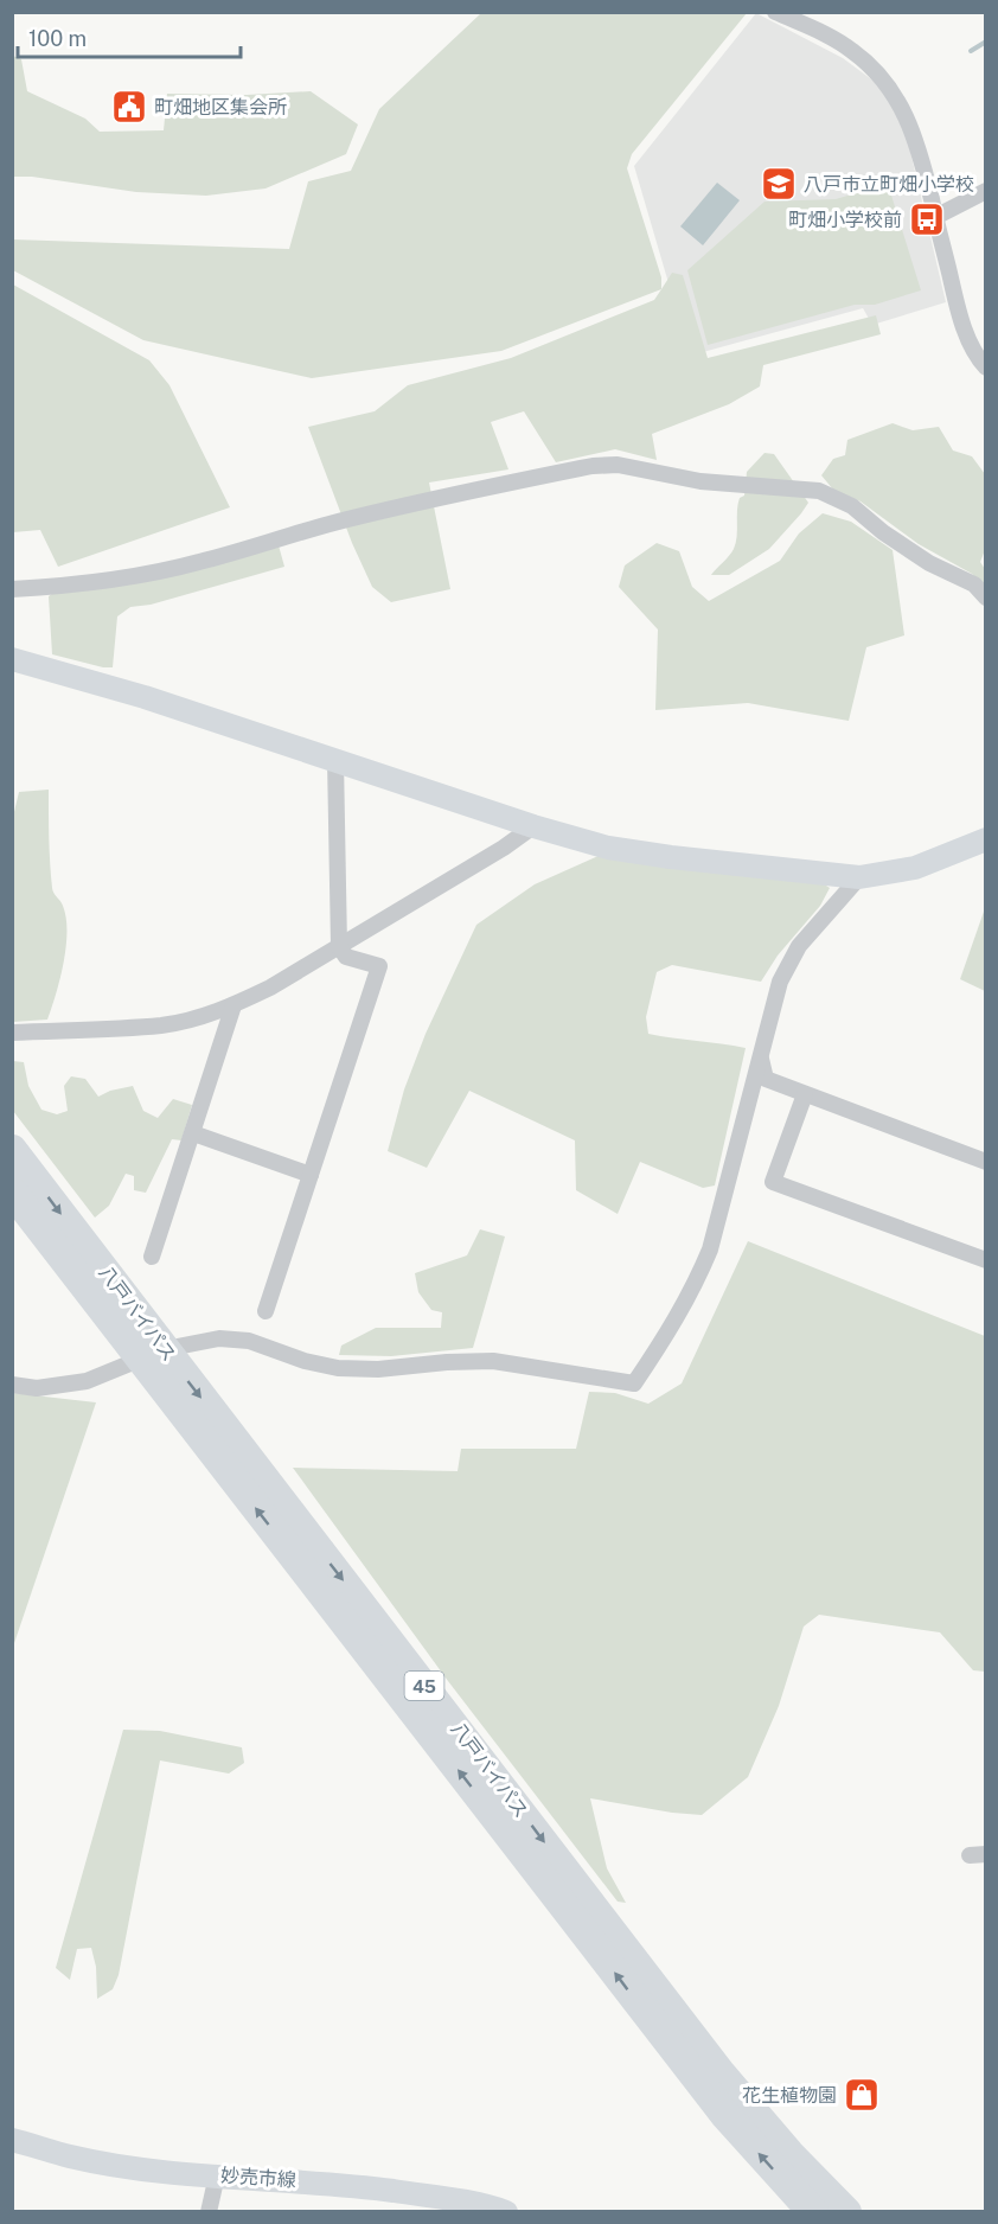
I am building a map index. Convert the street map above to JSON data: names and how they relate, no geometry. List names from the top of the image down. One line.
{"streets":{"highway":["八戸バイパス","45"],"street":["妙売市線"]},"places":{"public building":["町畑地区集会所"],"school or university":["八戸市立町畑小学校"],"bus stop":["町畑小学校前"],"shop":["花生植物園"]},"scale_bar":"100 m"}
